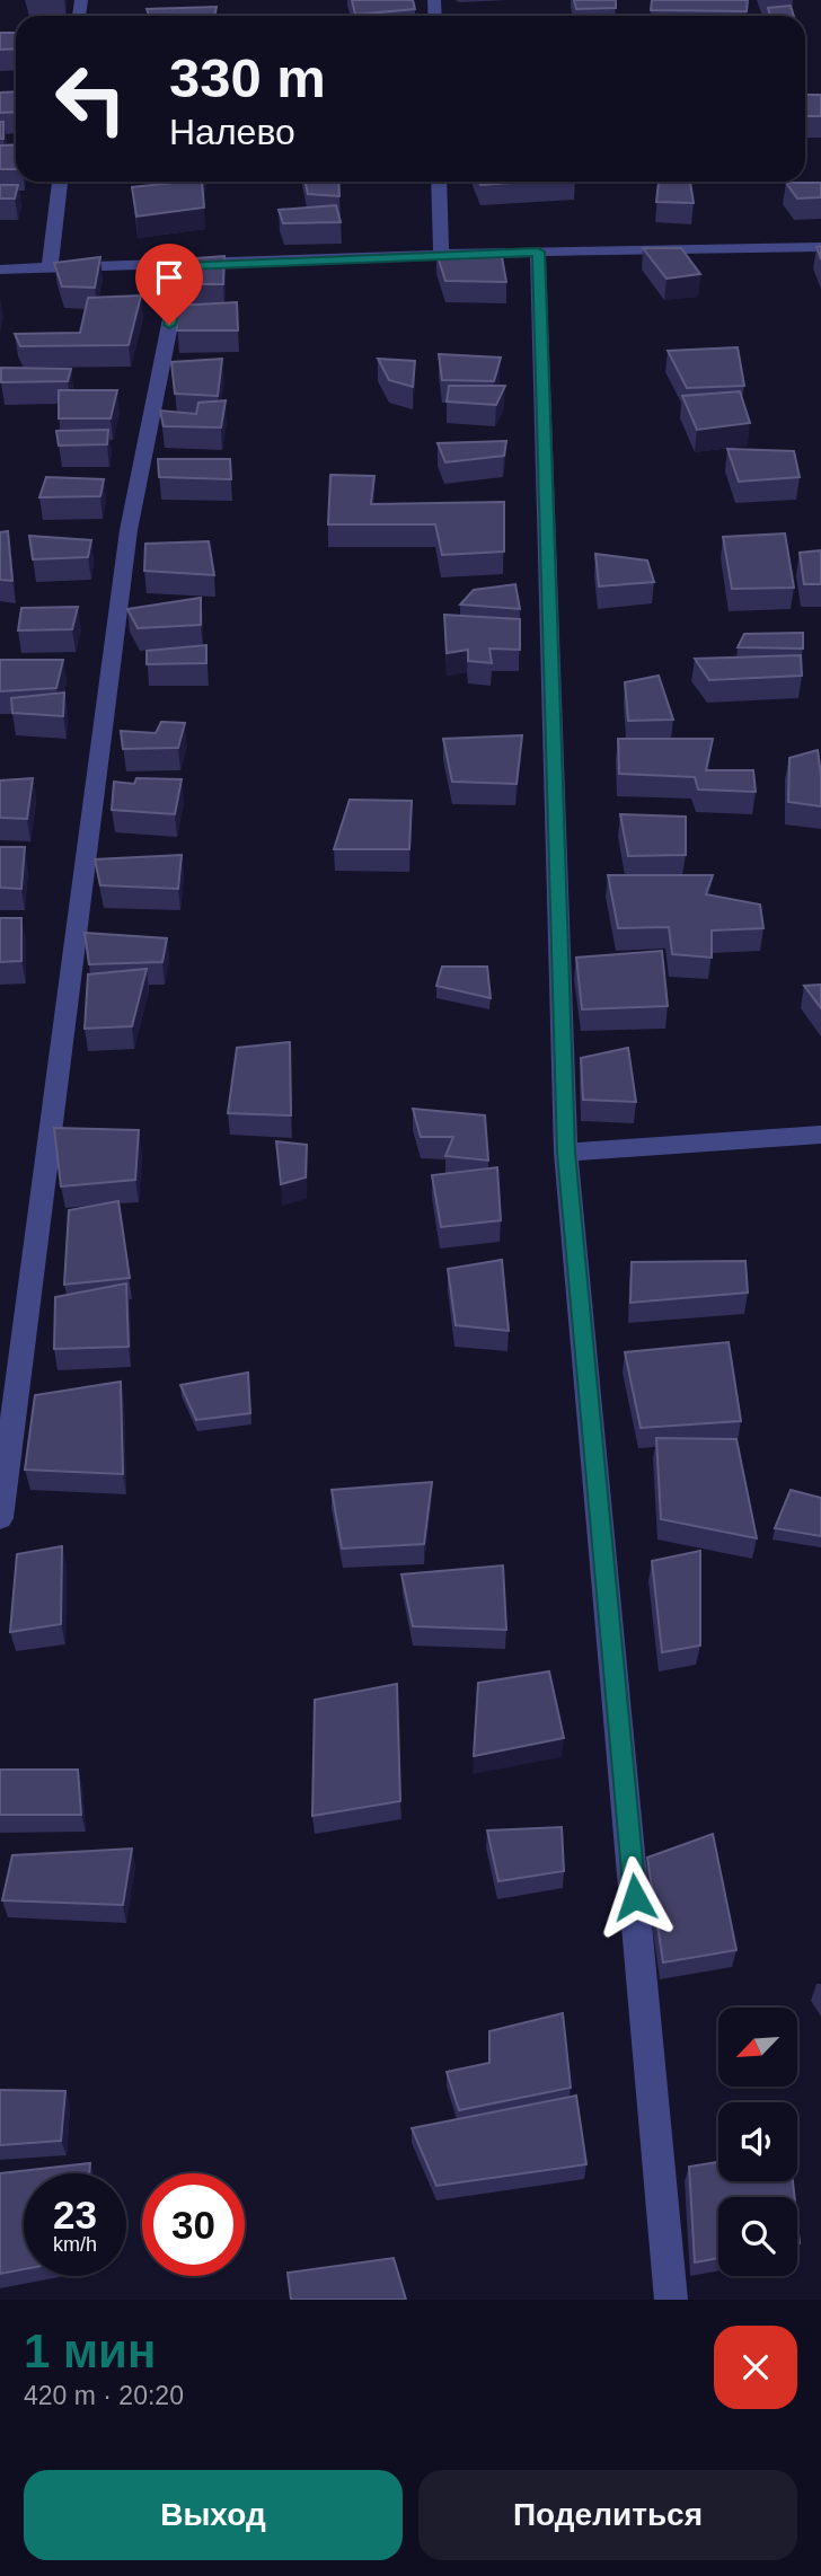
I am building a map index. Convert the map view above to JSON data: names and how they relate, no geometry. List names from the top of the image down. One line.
{"north":"bottom left","page":{"turn":["330 m","Налево"],"speed":"23 km/h","limit":"30","heading":["1 мин","420 m · 20:20"],"buttons":["Выход","Поделиться"]}}
